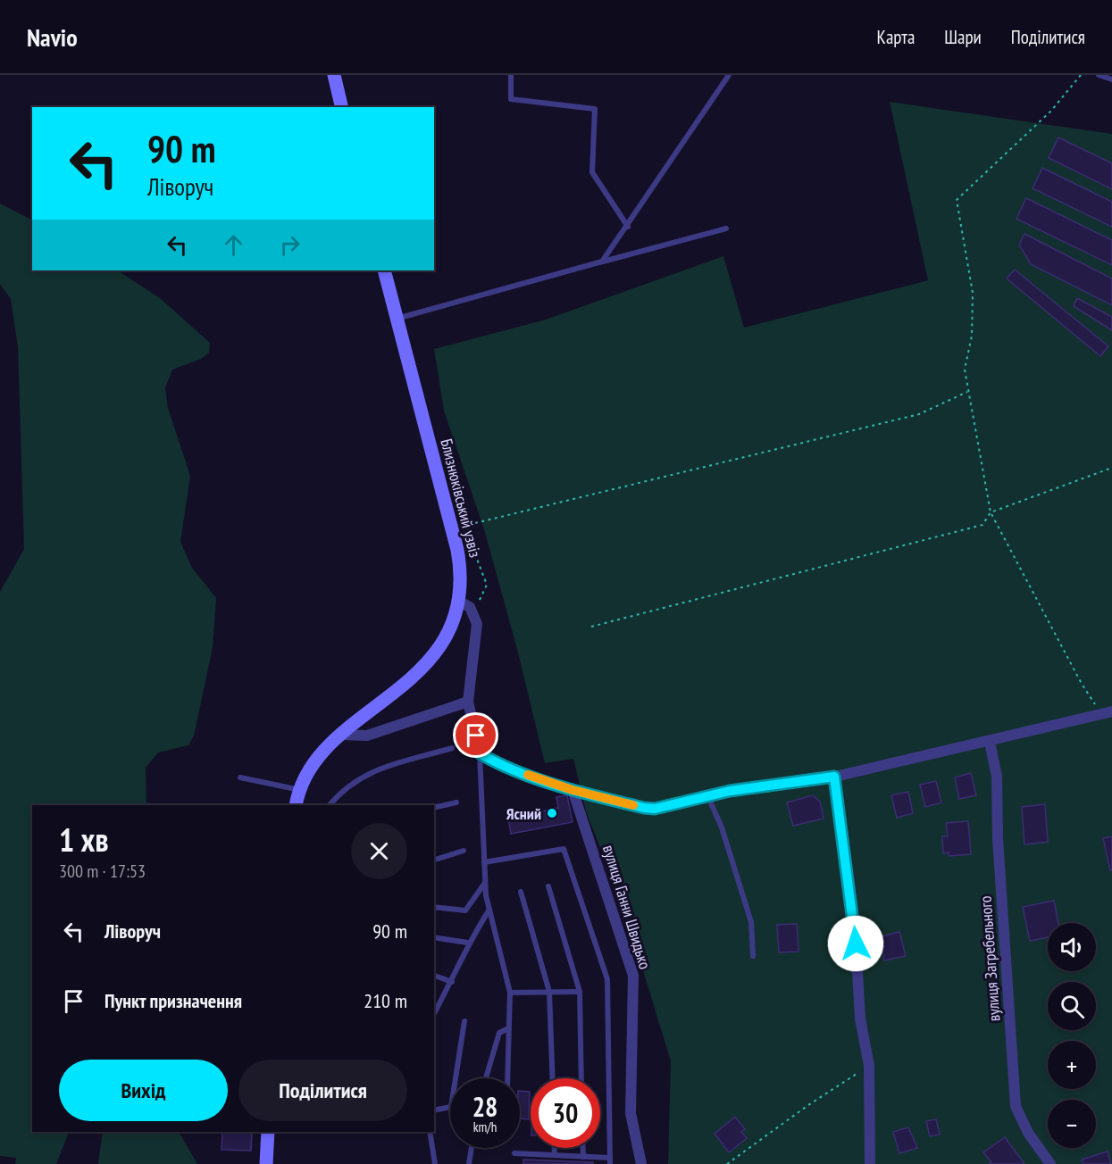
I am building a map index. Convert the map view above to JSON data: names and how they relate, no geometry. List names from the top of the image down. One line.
{"streets":{"street":["Близнюківський узвіз","вулиця Ганни Швидько","вулиця Загребельного"]},"places":["Ясний"],"page":{"header":"Navio","nav":["Карта","Шари","Поділитися"],"turn":["90 m","Ліворуч"],"heading":["1 хв","300 m · 17:53"],"list":[{"name":"Ліворуч","value":"90 m"},{"name":"Пункт призначення","value":"210 m"}],"map_buttons":["+","−"],"buttons":["Вихід","Поділитися"],"speed":"28 km/h","limit":"30"}}
